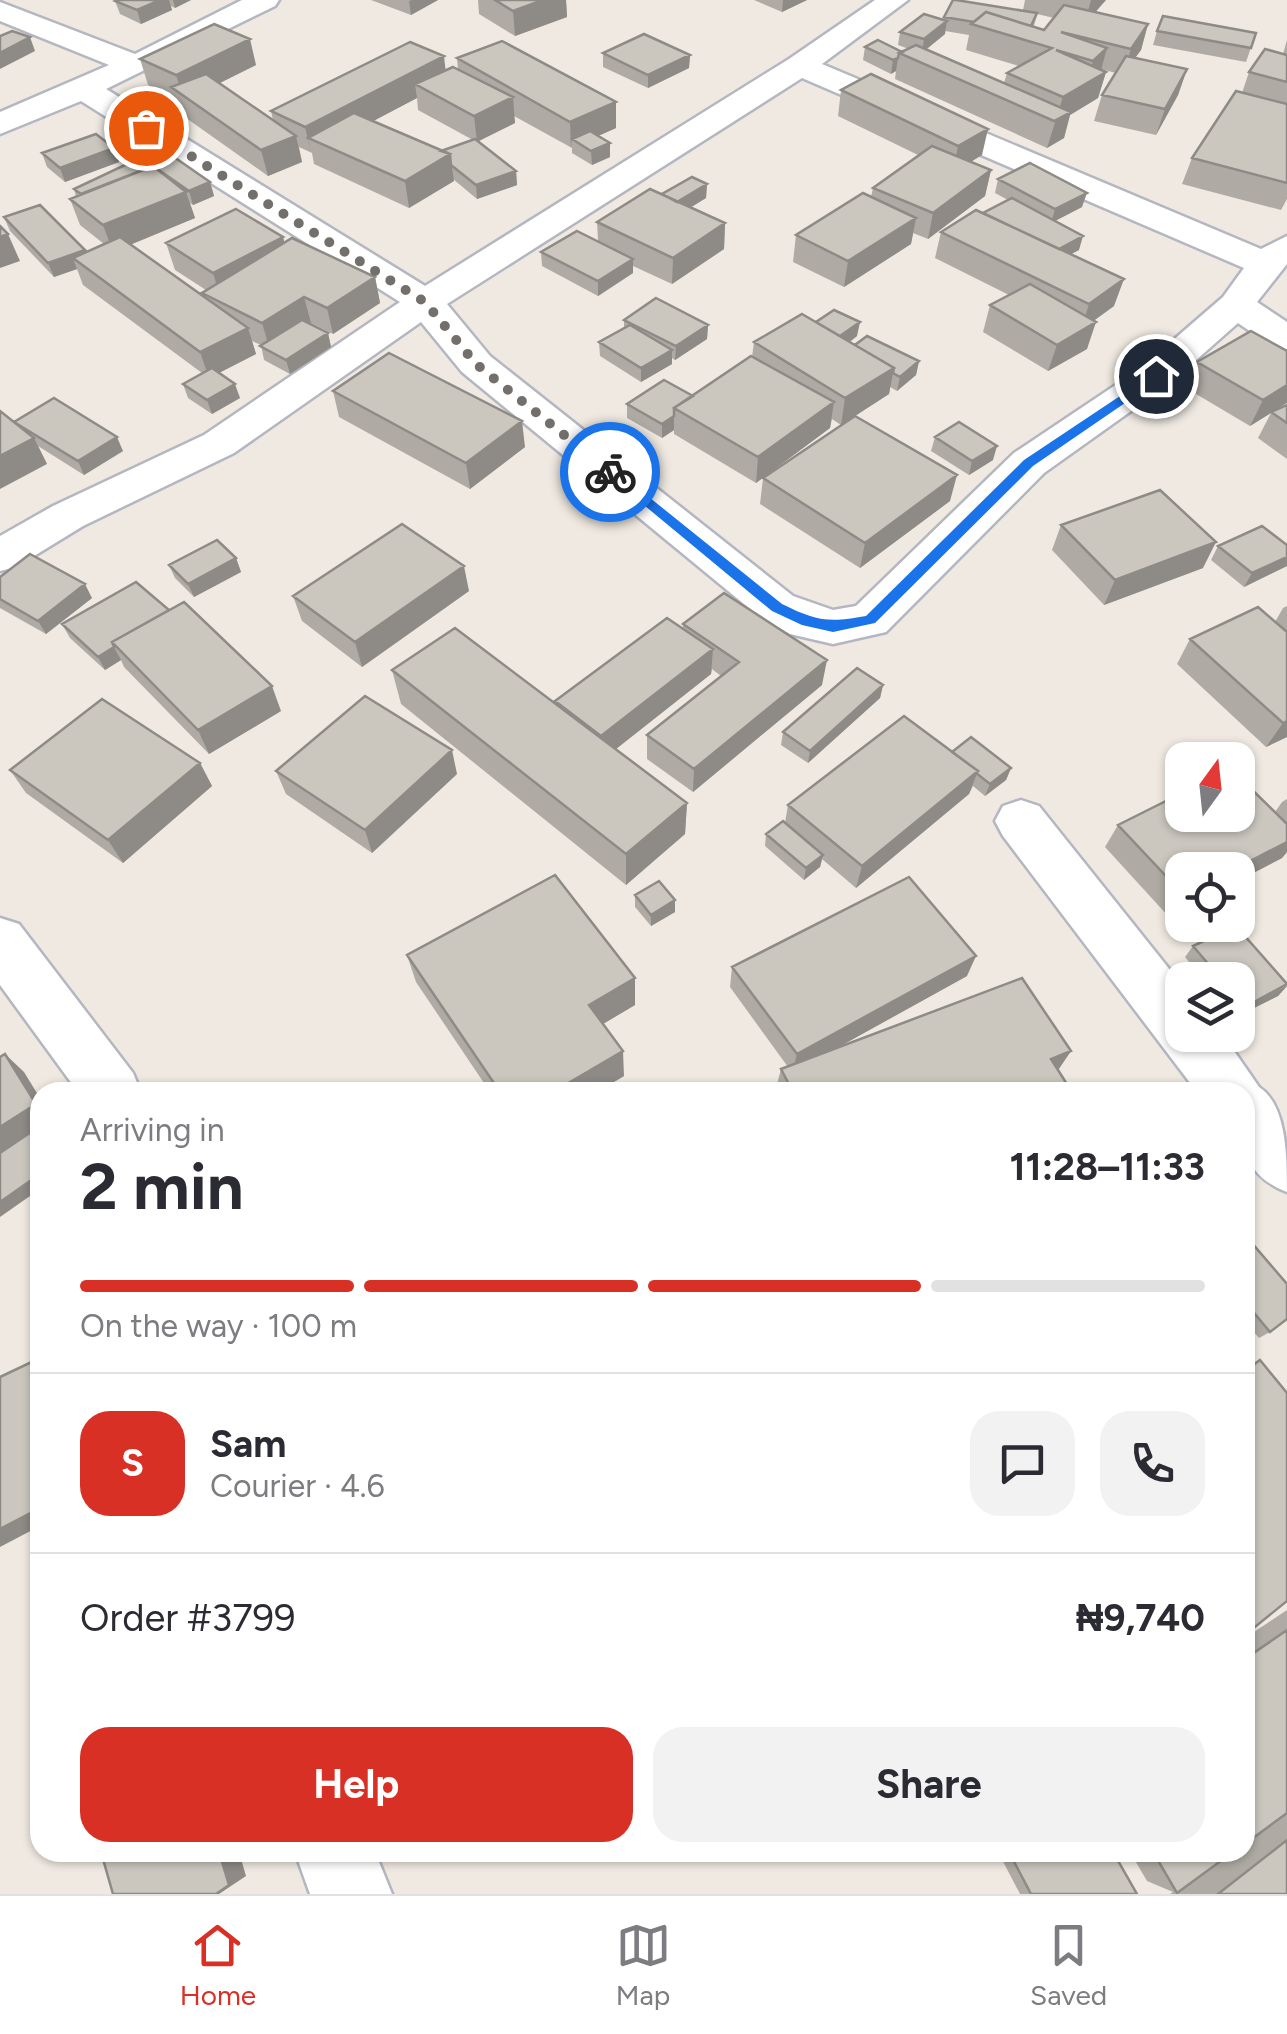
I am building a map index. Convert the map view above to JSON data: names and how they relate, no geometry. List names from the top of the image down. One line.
{"north":"top","page":{"heading":["2 min","Arriving in","11:28–11:33"],"panel":["Sam","Courier · 4.6","Order #3799","₦9,740"],"bar":"On the way · 100 m","round":"S","buttons":["Help","Share"],"tabs":["Home","Map","Saved"]}}
